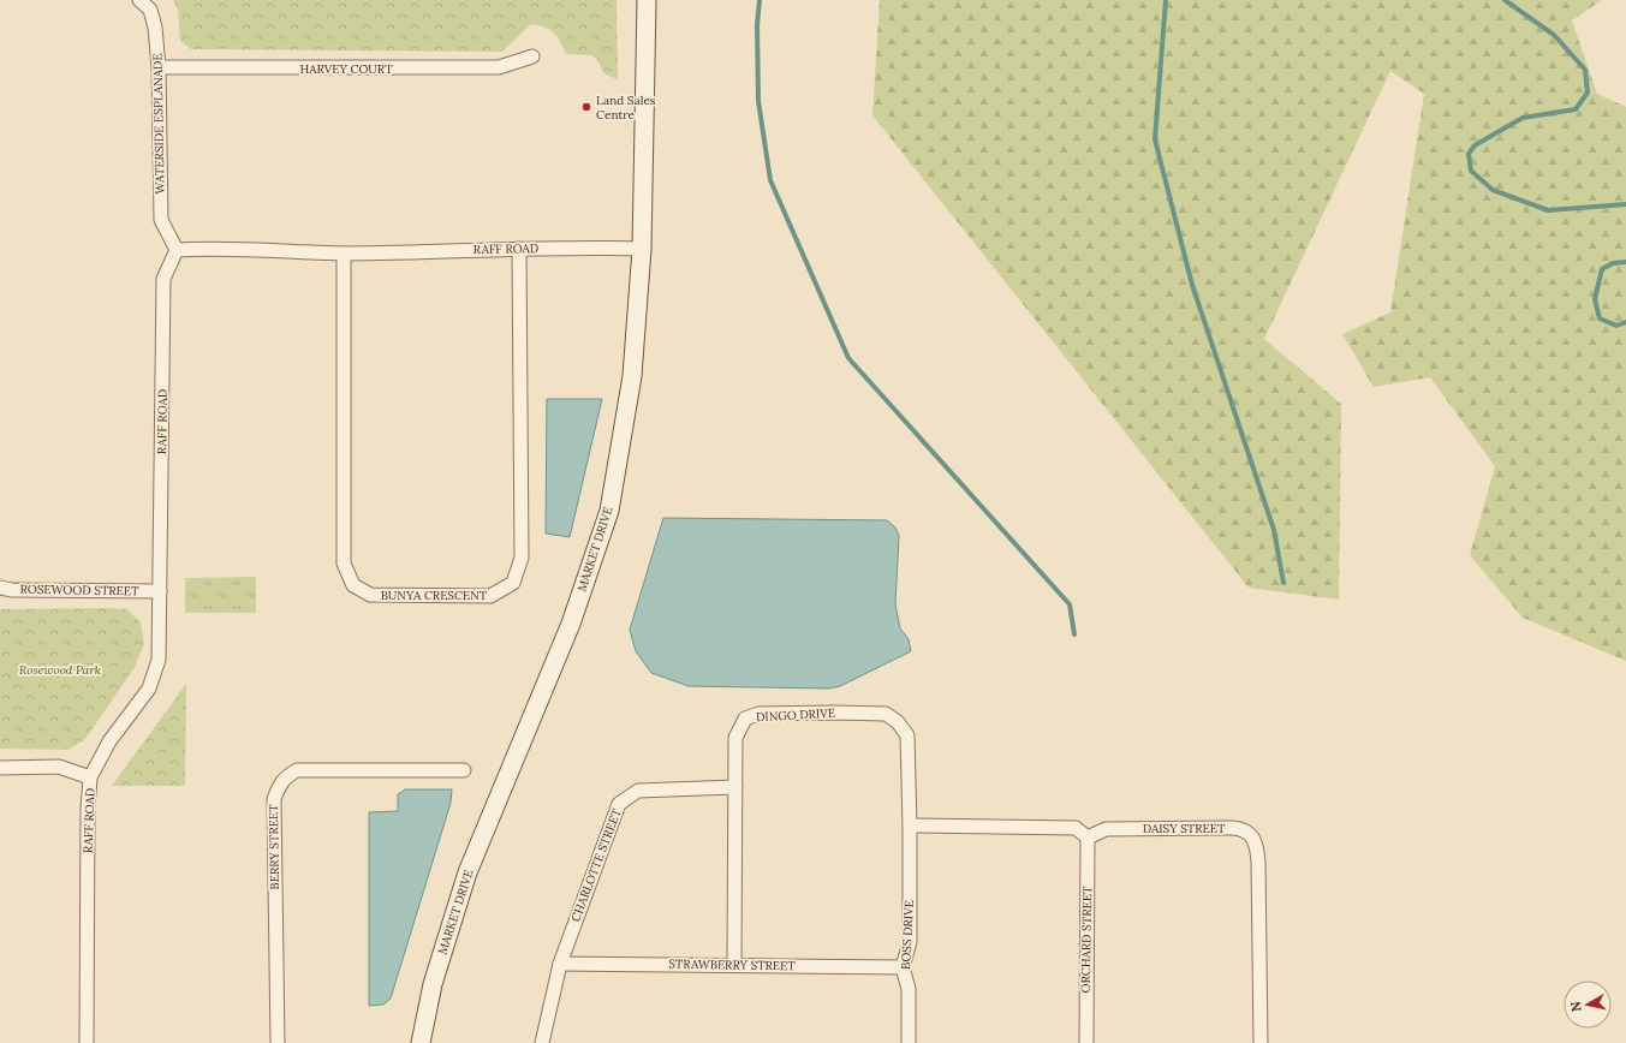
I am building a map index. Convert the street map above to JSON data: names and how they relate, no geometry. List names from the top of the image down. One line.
{"streets":{"street":["HARVEY COURT","WATERSIDE ESPLANADE","RAFF ROAD","MARKET DRIVE","ROSEWOOD STREET","BUNYA CRESCENT","DINGO DRIVE","DAISY STREET","BERRY STREET","CHARLOTTE STREET","BOSS DRIVE","ORCHARD STREET","STRAWBERRY STREET"]},"crossings":[["HARVEY COURT","WATERSIDE ESPLANADE"],["WATERSIDE ESPLANADE","RAFF ROAD"],["RAFF ROAD","MARKET DRIVE"],["RAFF ROAD","ROSEWOOD STREET"],["RAFF ROAD","BUNYA CRESCENT"],["DINGO DRIVE","CHARLOTTE STREET"],["DINGO DRIVE","BOSS DRIVE"],["DINGO DRIVE","STRAWBERRY STREET"],["DAISY STREET","ORCHARD STREET"],["CHARLOTTE STREET","STRAWBERRY STREET"],["BOSS DRIVE","STRAWBERRY STREET"]],"parks":["Rosewood Park"],"places":["Land Sales Centre"],"north":"left"}
